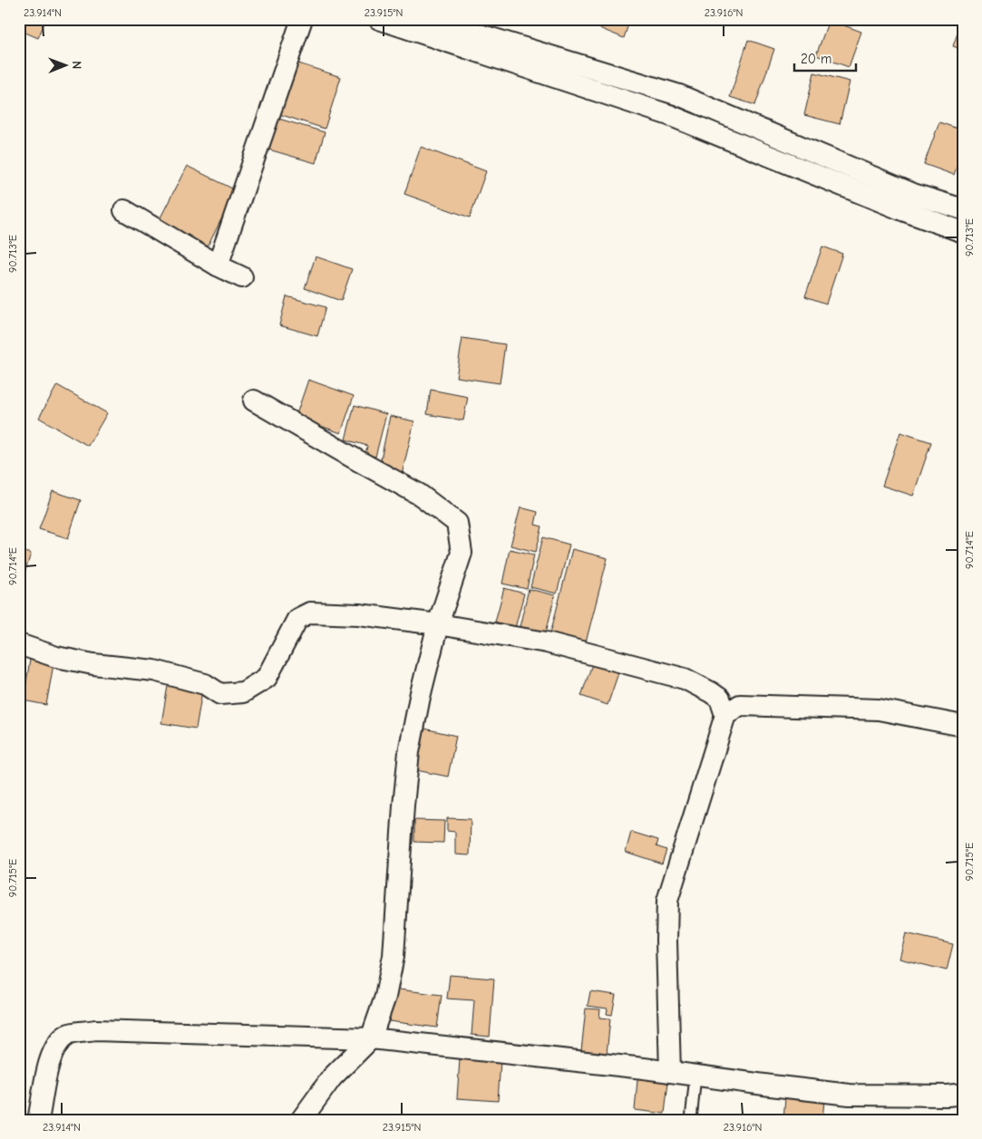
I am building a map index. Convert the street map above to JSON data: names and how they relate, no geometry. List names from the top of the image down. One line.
{"scale_bar":"20 m","north":"right","coordinates":["23.914°N","23.915°N","23.916°N","90.713°E","90.714°E","90.715°E"]}
